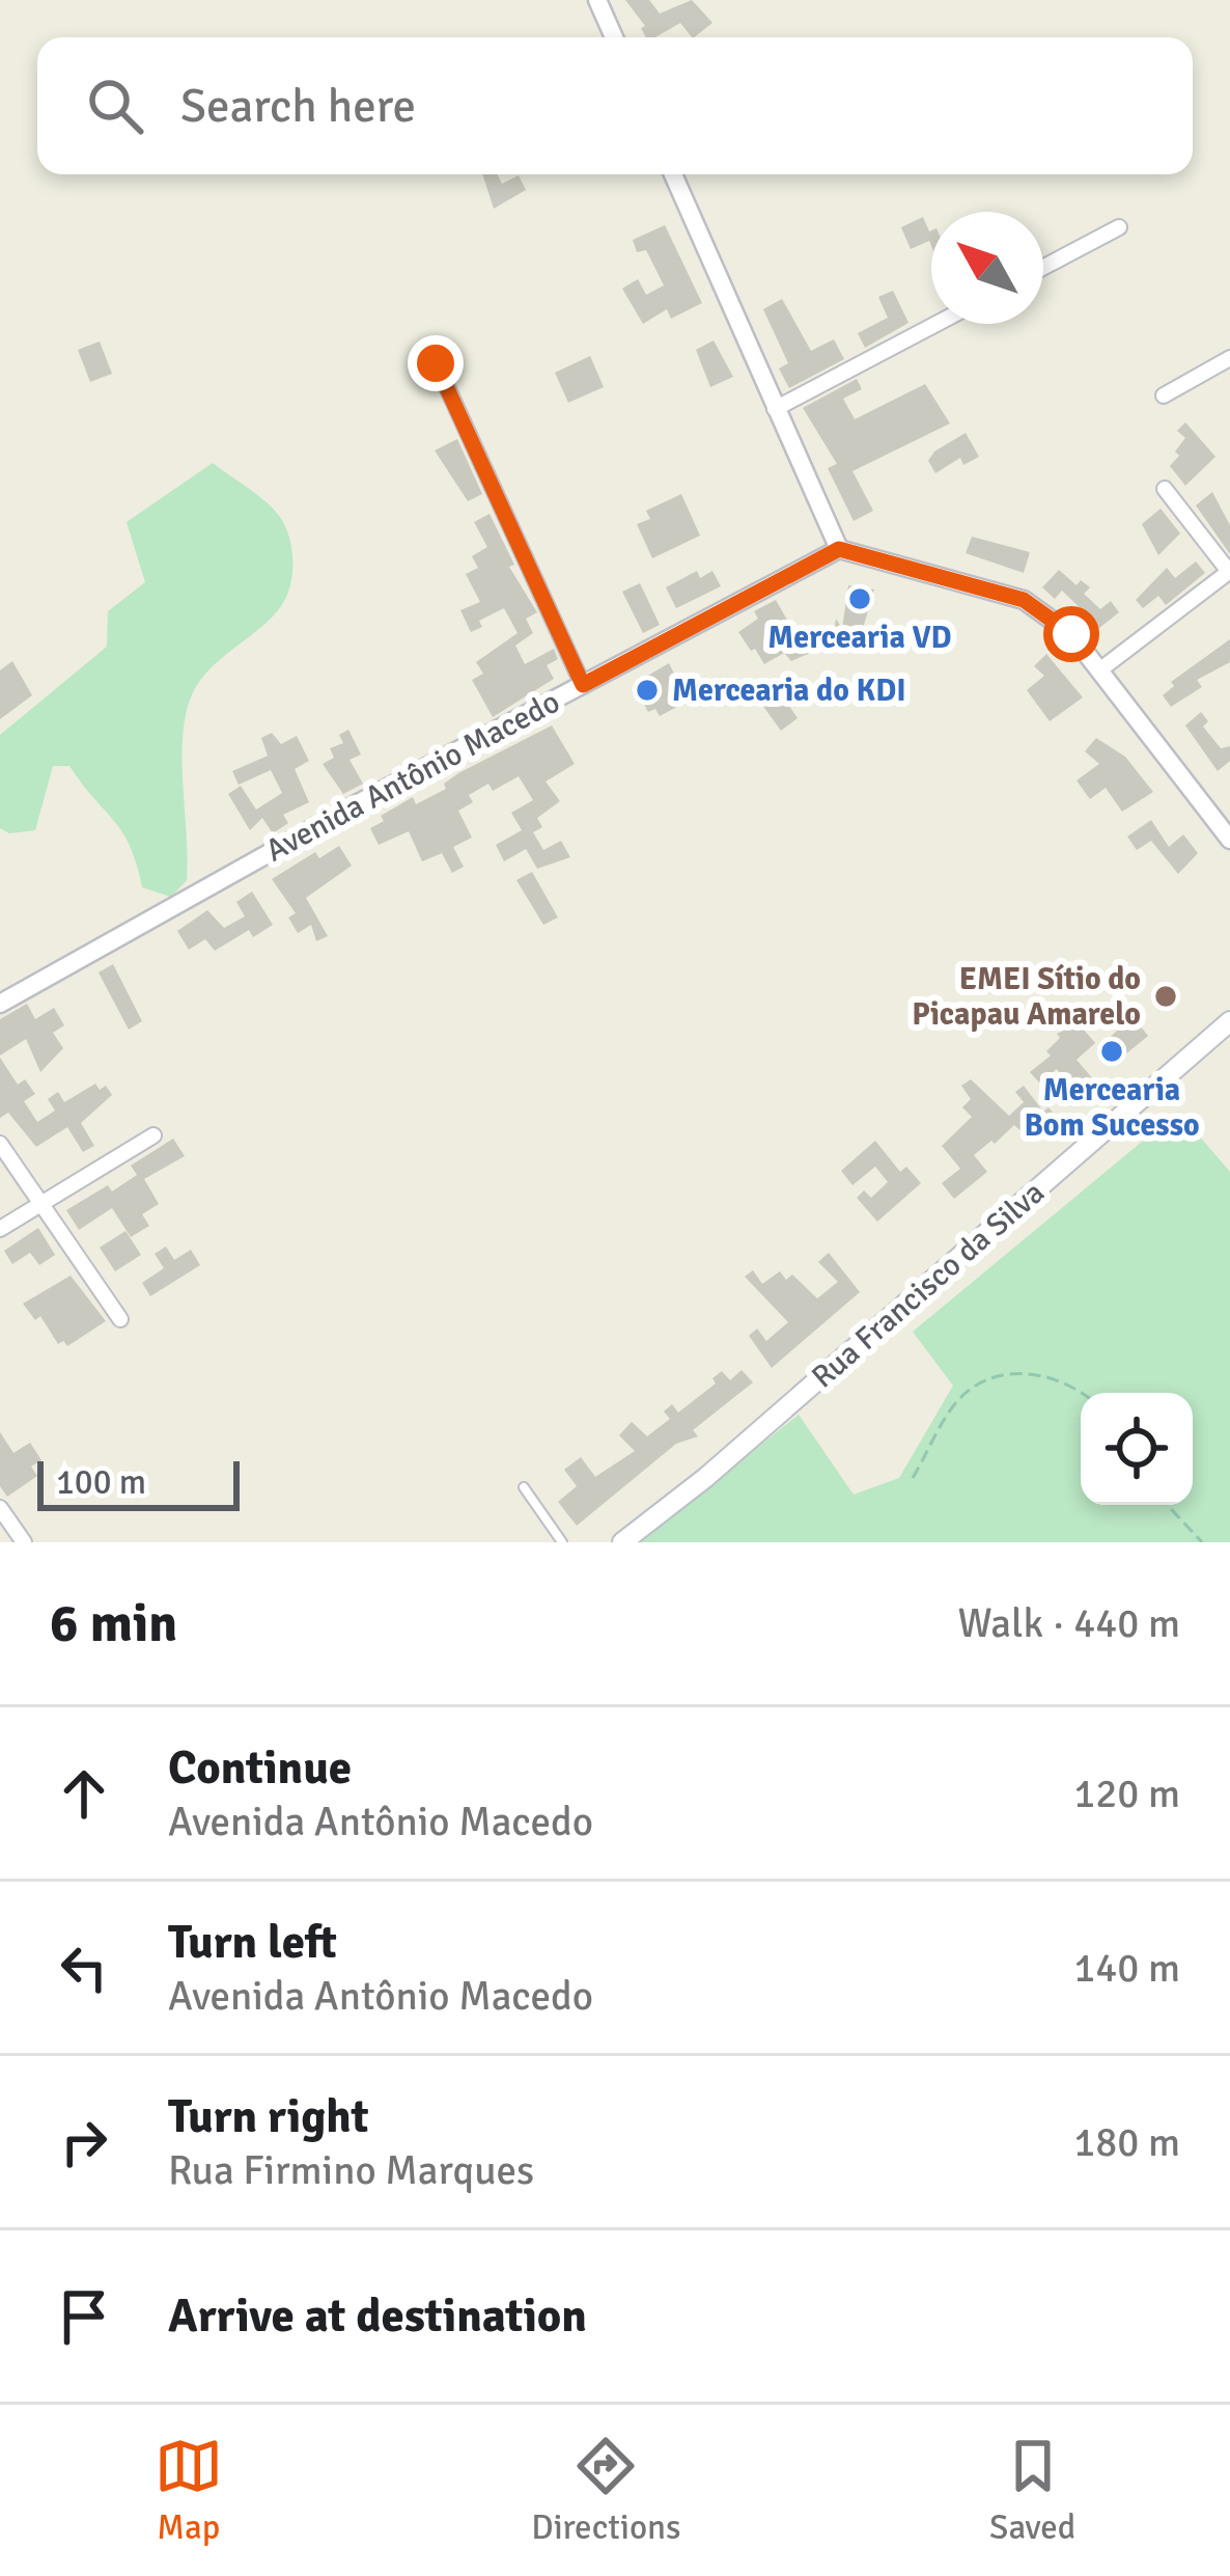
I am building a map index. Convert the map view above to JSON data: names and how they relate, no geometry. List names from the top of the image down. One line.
{"streets":{"main road":["Rua Francisco da Silva"],"street":["Avenida Antônio Macedo"]},"places":["Mercearia VD","Mercearia do KDI","EMEI Sítio do Picapau Amarelo","Mercearia Bom Sucesso"],"scale_bar":"100 m","north":"top left","page":{"search":"Search here","scale":"100 m","heading":["6 min","Walk · 440 m"],"list":[["Continue","Avenida Antônio Macedo","120 m"],["Turn left","Avenida Antônio Macedo","140 m"],["Turn right","Rua Firmino Marques","180 m"],"Arrive at destination"],"nav":["Map","Directions","Saved"]}}
